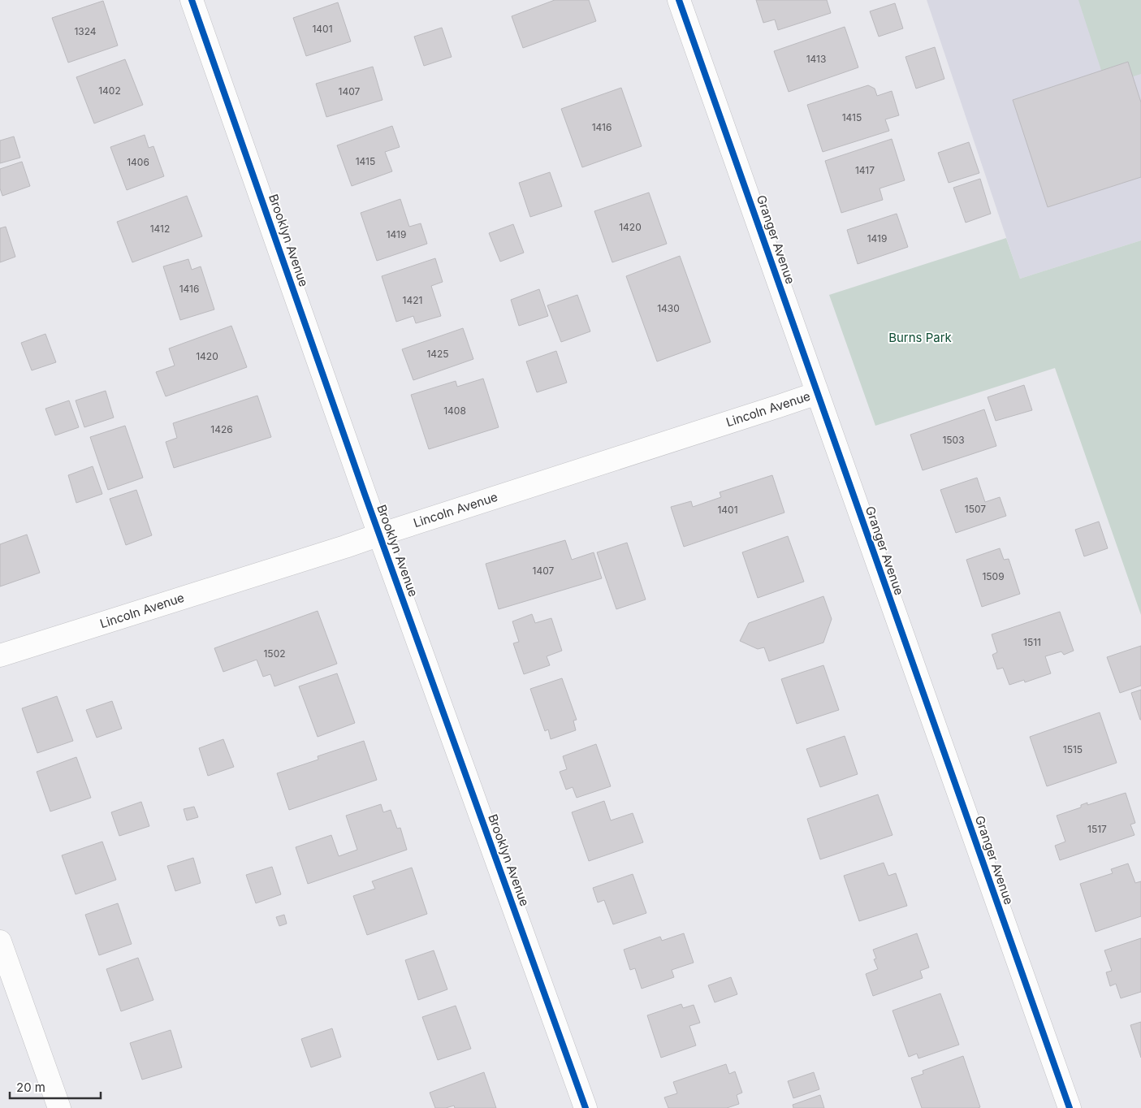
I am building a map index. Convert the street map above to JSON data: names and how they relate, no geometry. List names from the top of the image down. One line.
{"streets":{"street":["Granger Avenue","Brooklyn Avenue","Lincoln Avenue"]},"crossings":[["Granger Avenue","Lincoln Avenue"],["Brooklyn Avenue","Lincoln Avenue"]],"parks":["Burns Park"],"house_numbers":["1401","1324","1413","1402","1407","1415","1416","1415","1406","1417","1420","1412","1419","1419","1416","1421","1430","1425","1420","1408","1426","1503","1507","1401","1407","1509","1511","1502","1515","1517"],"scale_bar":"20 m"}
